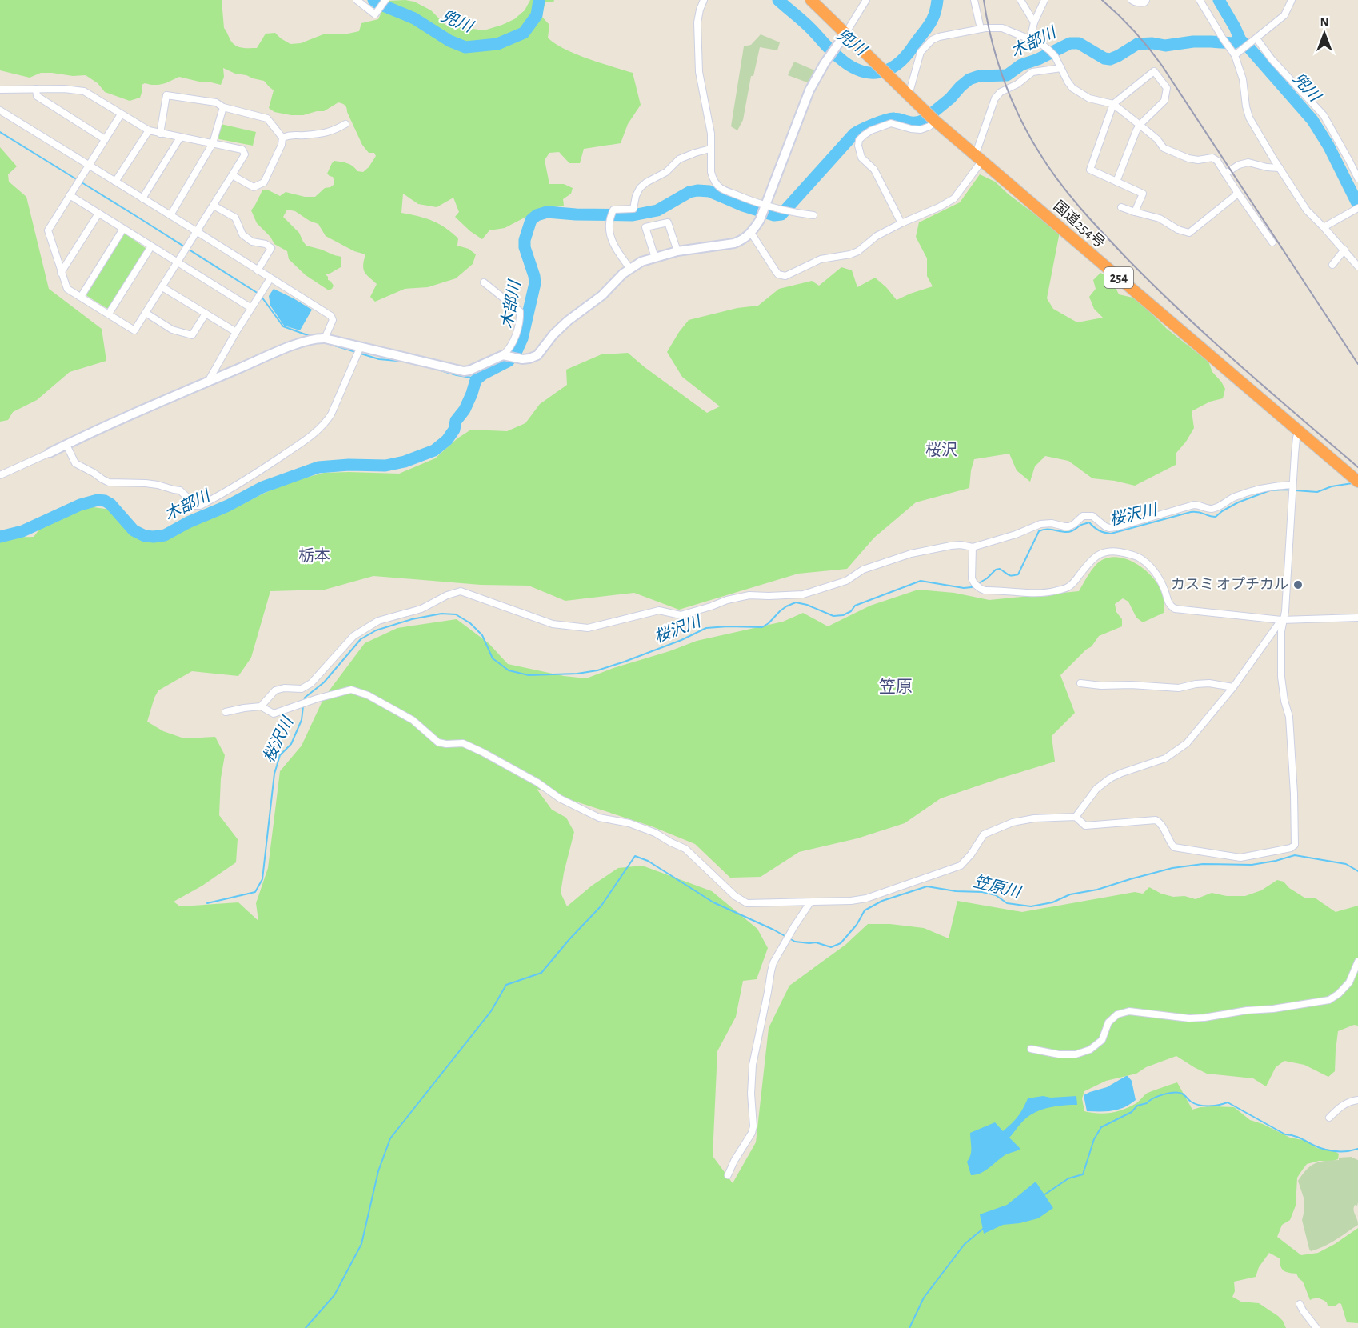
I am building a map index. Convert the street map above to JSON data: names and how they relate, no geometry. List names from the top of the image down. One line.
{"streets":{"highway":["国道254号","254"]},"districts":["桜沢","栃本","笠原"],"water":["兜川","木部川","桜沢川","笠原川"],"places":["カスミ オプチカル"],"north":"top"}
